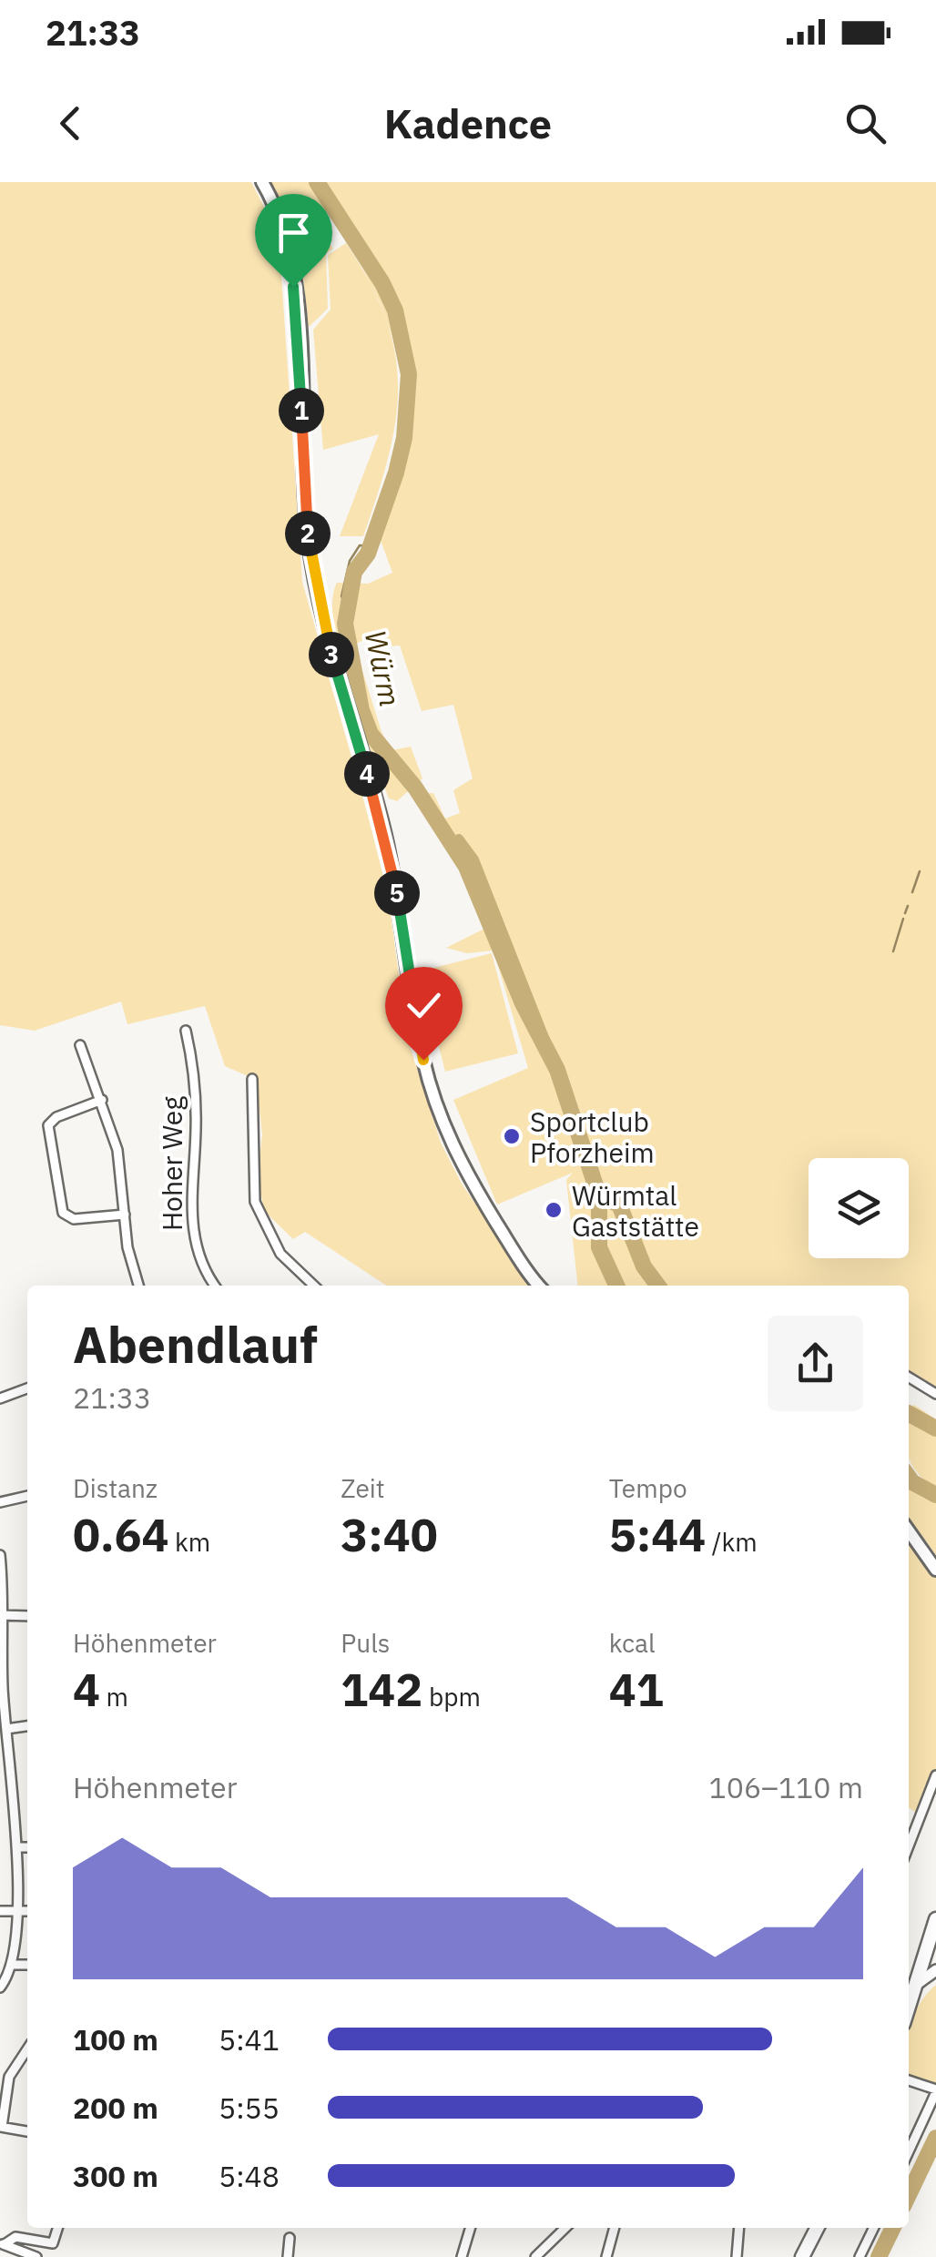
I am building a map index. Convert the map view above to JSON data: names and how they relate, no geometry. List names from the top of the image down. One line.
{"streets":{"street":["Hoher Weg"]},"water":["Würm"],"places":["Sportclub Pforzheim","Würmtal Gaststätte"],"page":{"status":"21:33","header":"Kadence","pins":["1","2","3","4","5"],"heading":["Abendlauf","21:33"],"stats":[["Distanz","0.64 km"],["Zeit","3:40"],["Tempo","5:44 /km"],["Höhenmeter","4 m"],["Puls","142 bpm"],["kcal","41"]],"chart":["Höhenmeter","106–110 m"],"list":[{"name":"100 m","note":"5:41"},{"name":"200 m","note":"5:55"},{"name":"300 m","note":"5:48"}]}}
